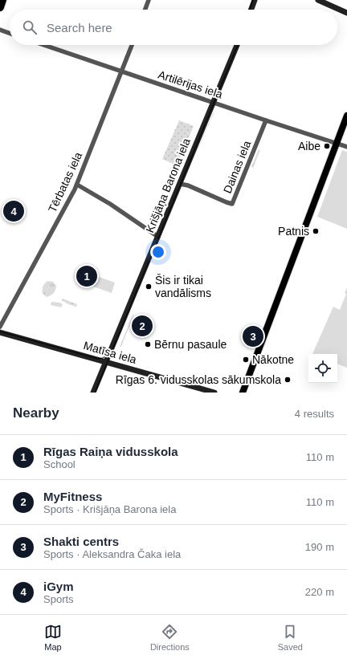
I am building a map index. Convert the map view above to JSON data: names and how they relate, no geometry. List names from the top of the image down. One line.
{"streets":{"street":["Artilērijas iela","Dainas iela","Tērbatas iela","Krišjāņa Barona iela","Matīsa iela"]},"crossings":[["Artilērijas iela","Dainas iela"],["Artilērijas iela","Tērbatas iela"],["Artilērijas iela","Krišjāņa Barona iela"],["Dainas iela","Krišjāņa Barona iela"],["Krišjāņa Barona iela","Matīsa iela"]],"places":["Aibe","Patnis","Šis ir tikai vandālisms","Bērnu pasaule","Nākotne","Rīgas 6. vidusskolas sākumskola"],"page":{"search":"Search here","pins":["4","1","2","3"],"heading":["Nearby","4 results"],"list":[{"mark":"1","name":"Rīgas Raiņa vidusskola","note":"School","value":"110 m"},{"mark":"2","name":"MyFitness","note":"Sports · Krišjāņa Barona iela","value":"110 m"},{"mark":"3","name":"Shakti centrs","note":"Sports · Aleksandra Čaka iela","value":"190 m"},{"mark":"4","name":"iGym","note":"Sports","value":"220 m"}],"nav":["Map","Directions","Saved"]}}
